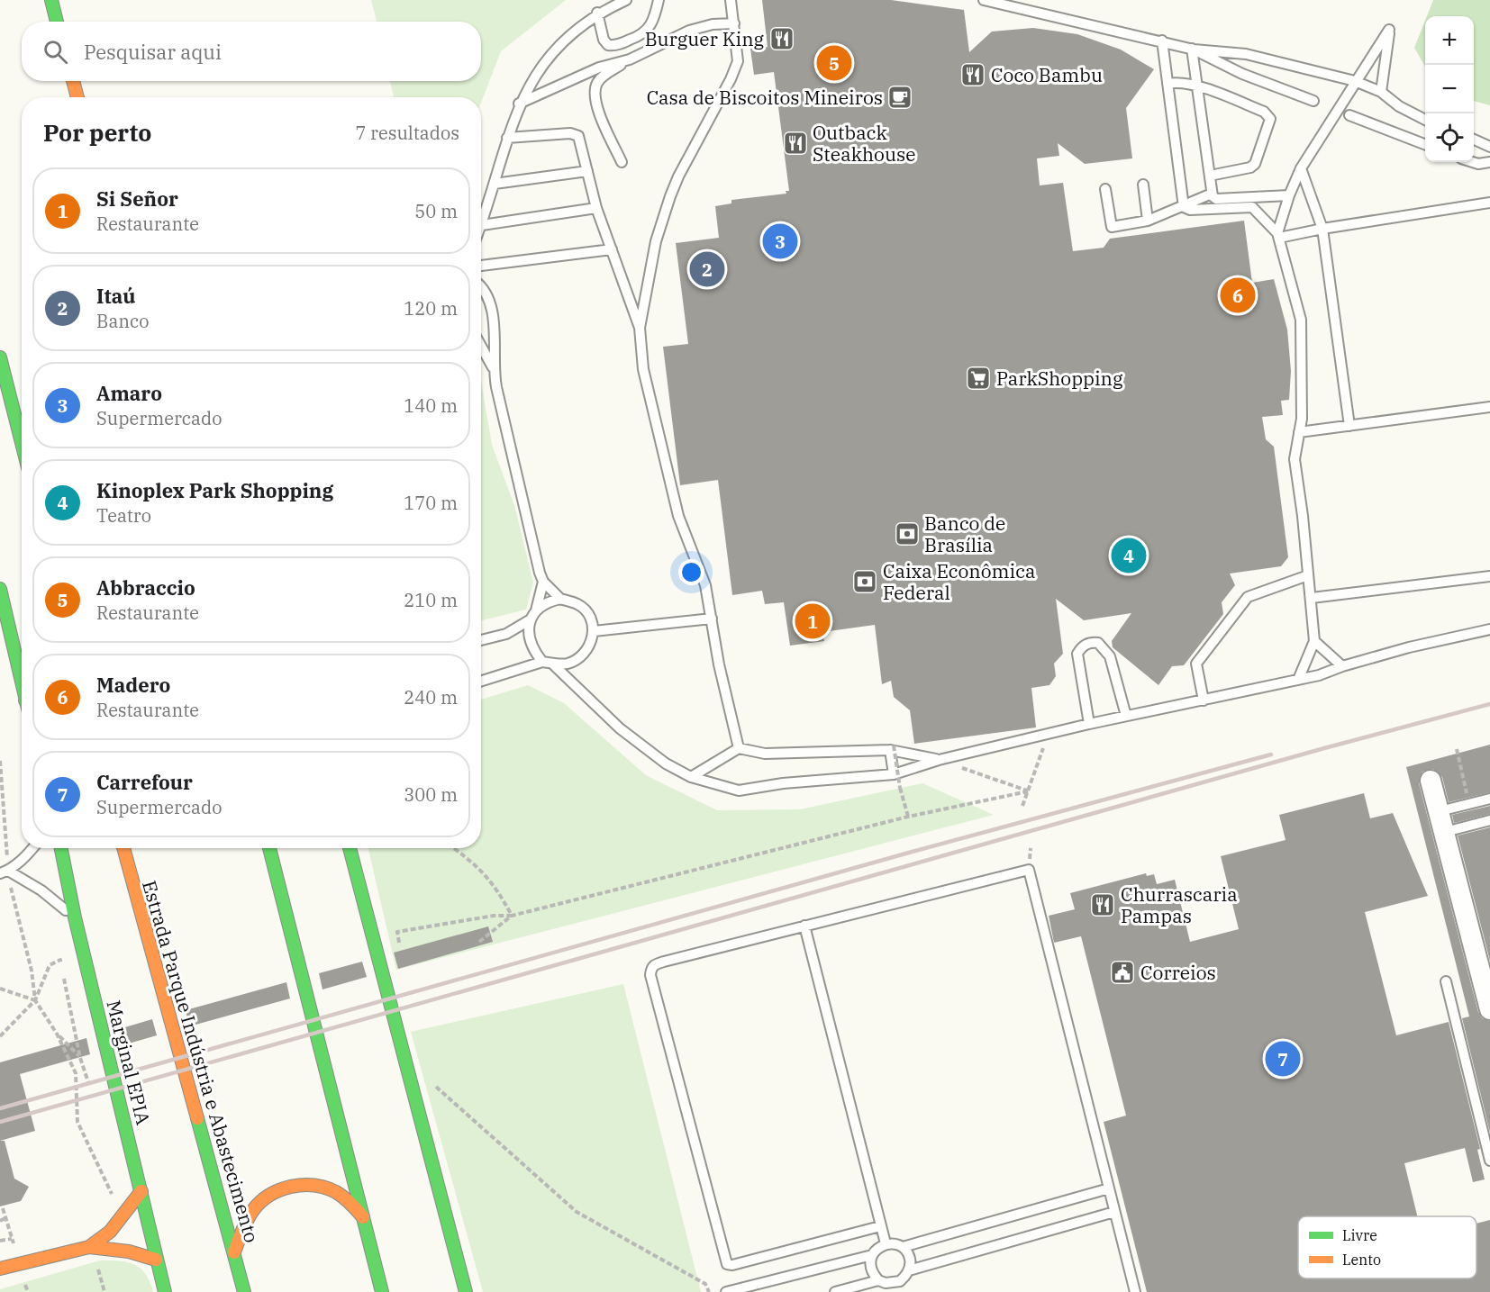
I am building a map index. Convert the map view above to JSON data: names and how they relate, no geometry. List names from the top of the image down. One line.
{"streets":{"main road":["Estrada Parque Indústria e Abastecimento","Marginal EPIA"]},"places":{"restaurant":["Burguer King","Coco Bambu","Outback Steakhouse","Churrascaria Pampas"],"cafe":["Casa de Biscoitos Mineiros"],"supermarket":["ParkShopping"],"bank":["Banco de Brasília","Caixa Econômica Federal"],"public building":["Correios"]},"legend":["Livre","Lento"],"page":{"map_buttons":["+","−"],"search":"Pesquisar aqui","pins":["5","3","2","6","4","1","7"],"heading":["Por perto","7 resultados"],"list":[{"mark":"1","name":"Si Señor","note":"Restaurante","value":"50 m"},{"mark":"2","name":"Itaú","note":"Banco","value":"120 m"},{"mark":"3","name":"Amaro","note":"Supermercado","value":"140 m"},{"mark":"4","name":"Kinoplex Park Shopping","note":"Teatro","value":"170 m"},{"mark":"5","name":"Abbraccio","note":"Restaurante","value":"210 m"},{"mark":"6","name":"Madero","note":"Restaurante","value":"240 m"},{"mark":"7","name":"Carrefour","note":"Supermercado","value":"300 m"}]}}
